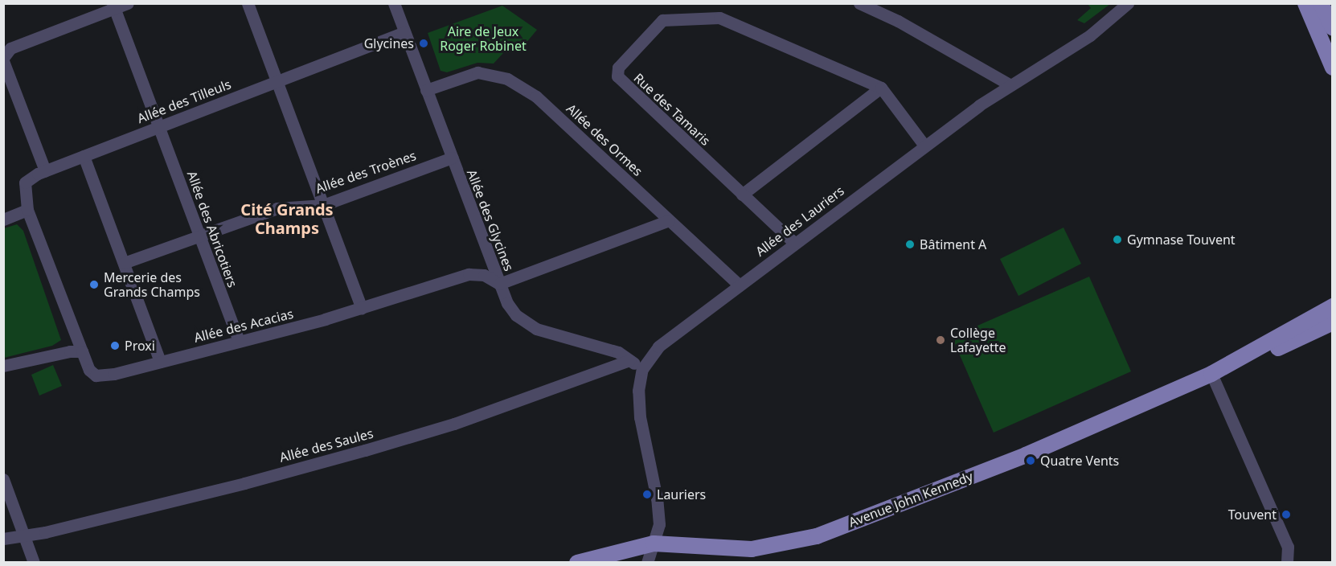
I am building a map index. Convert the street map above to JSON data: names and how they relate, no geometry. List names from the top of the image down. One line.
{"streets":{"main road":["Avenue John Kennedy"],"street":["Allée des Tilleuls","Rue des Tamaris","Allée des Ormes","Allée des Troènes","Allée des Glycines","Allée des Lauriers","Allée des Abricotiers","Allée des Acacias","Allée des Saules"]},"crossings":[["Allée des Tilleuls","Allée des Glycines"],["Allée des Tilleuls","Allée des Abricotiers"],["Rue des Tamaris","Allée des Lauriers"],["Allée des Ormes","Allée des Glycines"],["Allée des Ormes","Allée des Lauriers"],["Allée des Troènes","Allée des Glycines"],["Allée des Troènes","Allée des Abricotiers"],["Allée des Glycines","Allée des Lauriers"],["Allée des Glycines","Allée des Acacias"],["Allée des Glycines","Allée des Saules"],["Allée des Lauriers","Avenue John Kennedy"],["Allée des Abricotiers","Allée des Acacias"]],"districts":["Cité Grands Champs"],"parks":["Aire de Jeux Roger Robinet"],"places":["Glycines","Gymnase Touvent","Bâtiment A","Mercerie des Grands Champs","Collège Lafayette","Proxi","Quatre Vents","Lauriers","Touvent"]}
